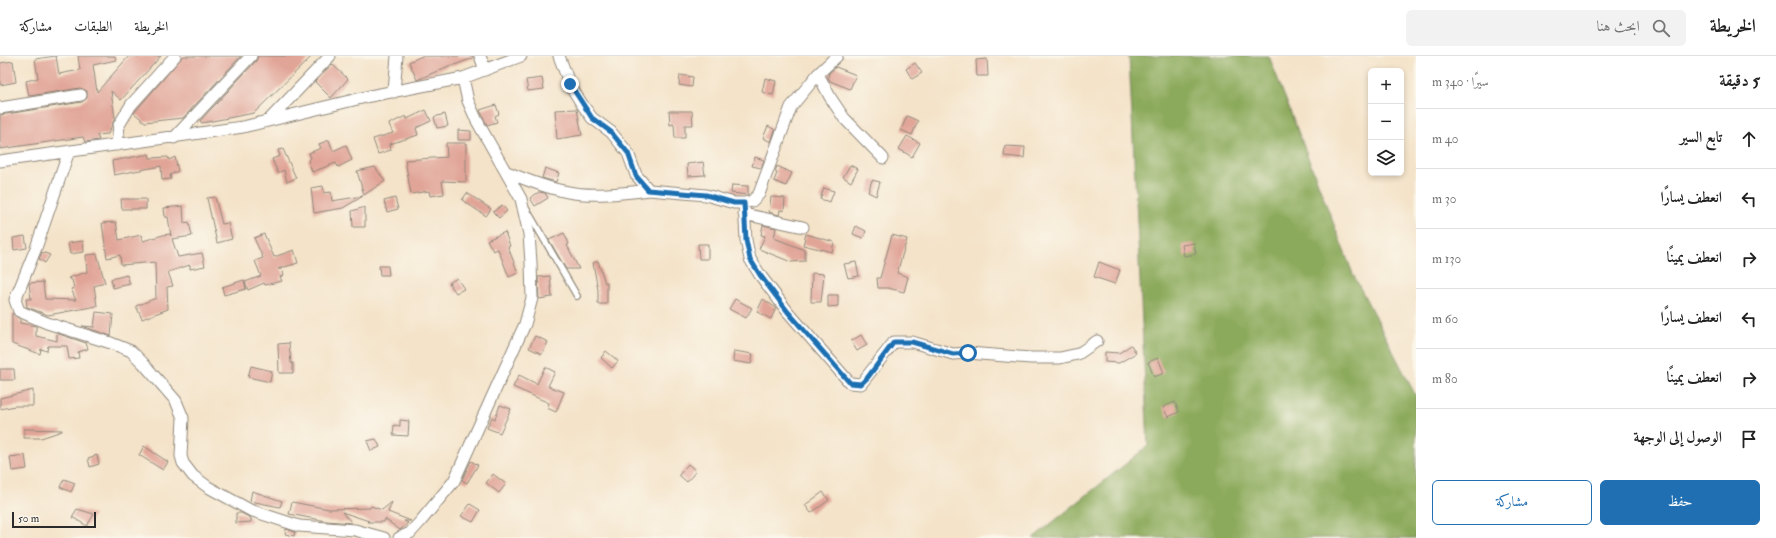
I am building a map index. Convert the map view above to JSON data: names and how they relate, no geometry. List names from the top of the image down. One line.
{"scale_bar":"50 m","page":{"header":"الخريطة","search":"ابحث هنا","nav":["الخريطة","الطبقات","مشاركة"],"heading":["5 دقيقة","سيرًا · 340 m"],"map_buttons":["+","−"],"list":[["تابع السير","40 m"],["انعطف يسارًا","30 m"],["انعطف يمينًا","130 m"],["انعطف يسارًا","60 m"],["انعطف يمينًا","80 m"],"الوصول إلى الوجهة"],"buttons":["حفظ","مشاركة"],"scale":"50 m"}}
